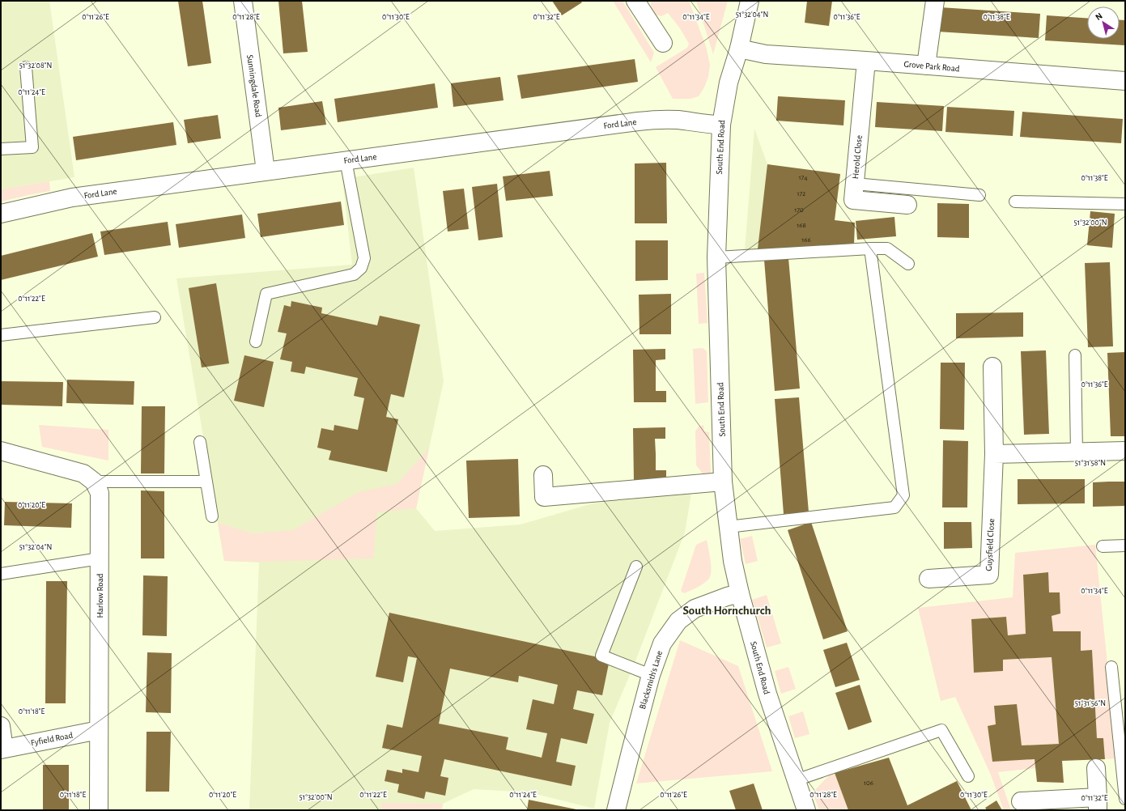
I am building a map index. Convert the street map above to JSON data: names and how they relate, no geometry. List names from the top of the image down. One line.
{"streets":{"street":["Grove Park Road","Sunningdale Road","Ford Lane","South End Road","Herold Close","Guysfield Close","Harlow Road","Blacksmith's Lane","Fyfield Road"]},"crossings":[["Grove Park Road","South End Road"],["Grove Park Road","Herold Close"],["Sunningdale Road","Ford Lane"],["Ford Lane","South End Road"],["South End Road","Blacksmith's Lane"],["Harlow Road","Fyfield Road"]],"districts":["South Hornchurch"],"house_numbers":["174","172","170","168","166","106"],"north":"top left","coordinates":["51°32'04\"N","0°11'26\"E","0°11'28\"E","0°11'30\"E","0°11'32\"E","0°11'34\"E","0°11'36\"E","0°11'38\"E","51°32'08\"N","0°11'24\"E","51°32'00\"N","0°11'22\"E","51°31'58\"N","0°11'20\"E","51°31'56\"N","0°11'18\"E"]}
